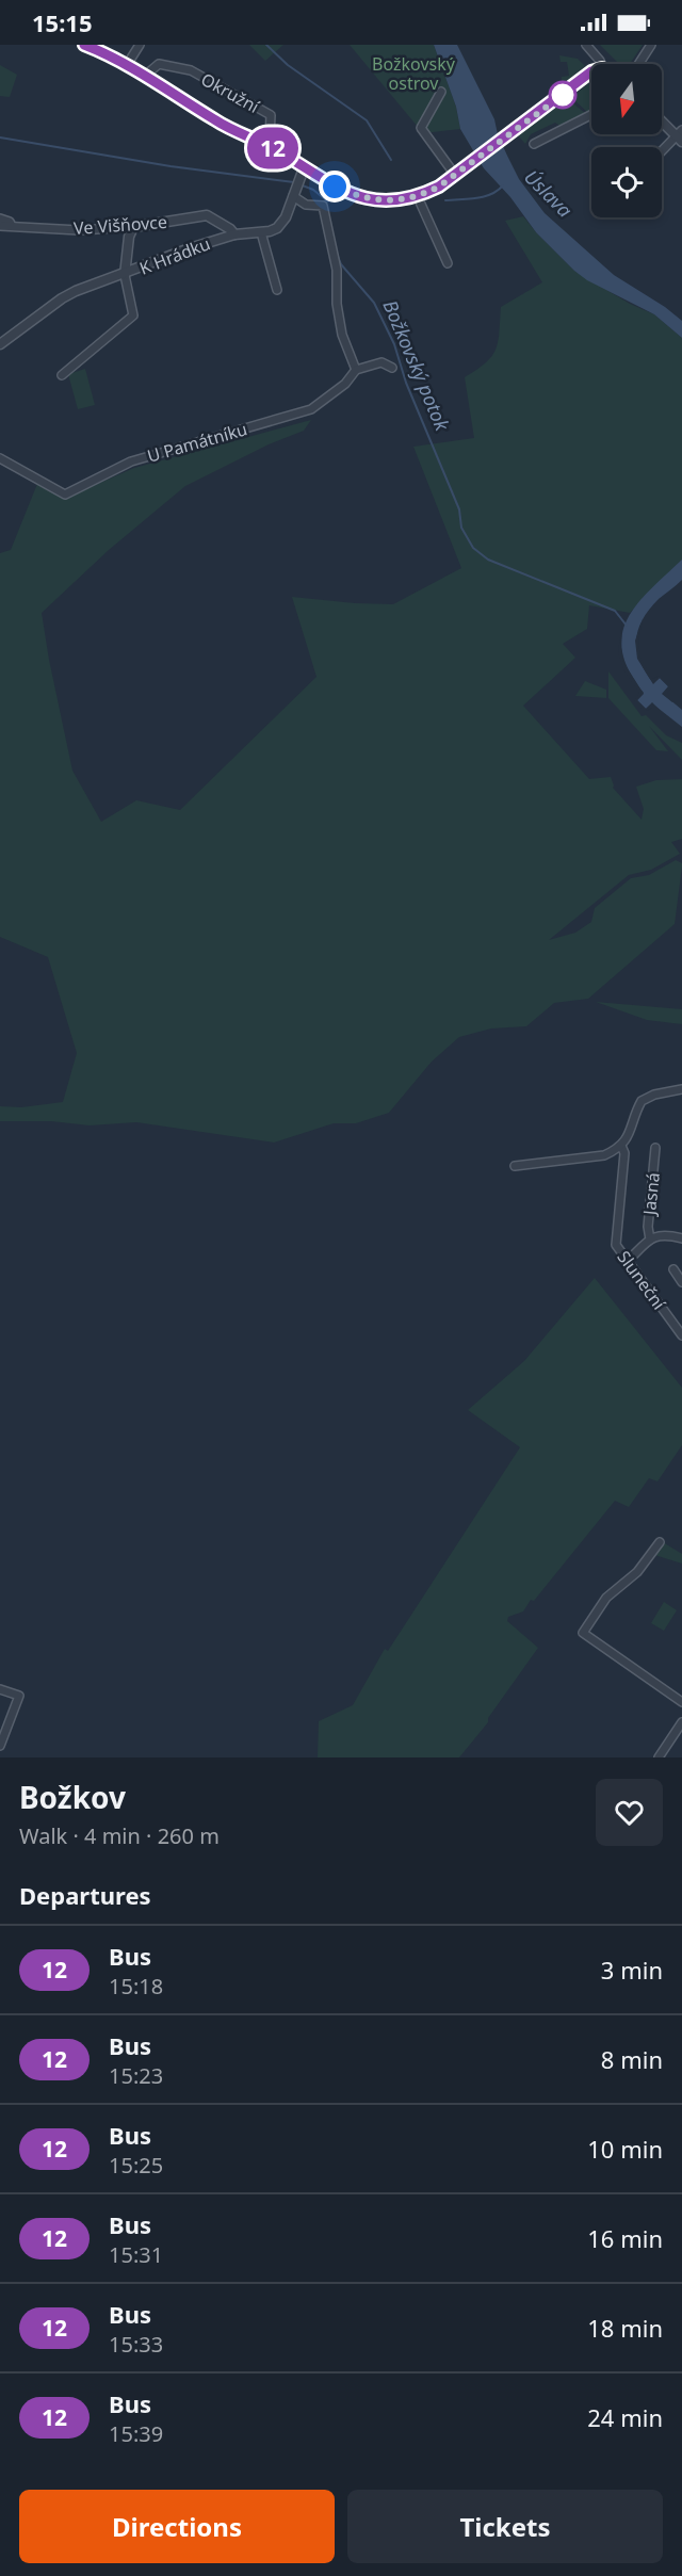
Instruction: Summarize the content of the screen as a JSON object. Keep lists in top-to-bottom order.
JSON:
{
  "streets": {
    "street": [
      "Okružní",
      "Ve Višňovce",
      "K Hrádku",
      "U Památníku",
      "Jasná",
      "Sluneční"
    ]
  },
  "crossings": [
    ["Ve Višňovce", "K Hrádku"]
  ],
  "water": ["Úslava", "Božkovský potok"],
  "parks": ["Božkovský ostrov"],
  "lines": ["bus line 12"],
  "north": "bottom",
  "page": {
    "status": "15:15",
    "on_map": "12",
    "heading": [
      ["Božkov", "Walk · 4 min · 260 m"],
      "Departures"
    ],
    "list": [
      {
        "mark": "12",
        "name": "Bus",
        "note": "15:18",
        "value": "3 min"
      },
      {
        "mark": "12",
        "name": "Bus",
        "note": "15:23",
        "value": "8 min"
      },
      {
        "mark": "12",
        "name": "Bus",
        "note": "15:25",
        "value": "10 min"
      },
      {
        "mark": "12",
        "name": "Bus",
        "note": "15:31",
        "value": "16 min"
      },
      {
        "mark": "12",
        "name": "Bus",
        "note": "15:33",
        "value": "18 min"
      },
      {
        "mark": "12",
        "name": "Bus",
        "note": "15:39",
        "value": "24 min"
      }
    ],
    "buttons": ["Directions", "Tickets"]
  }
}
